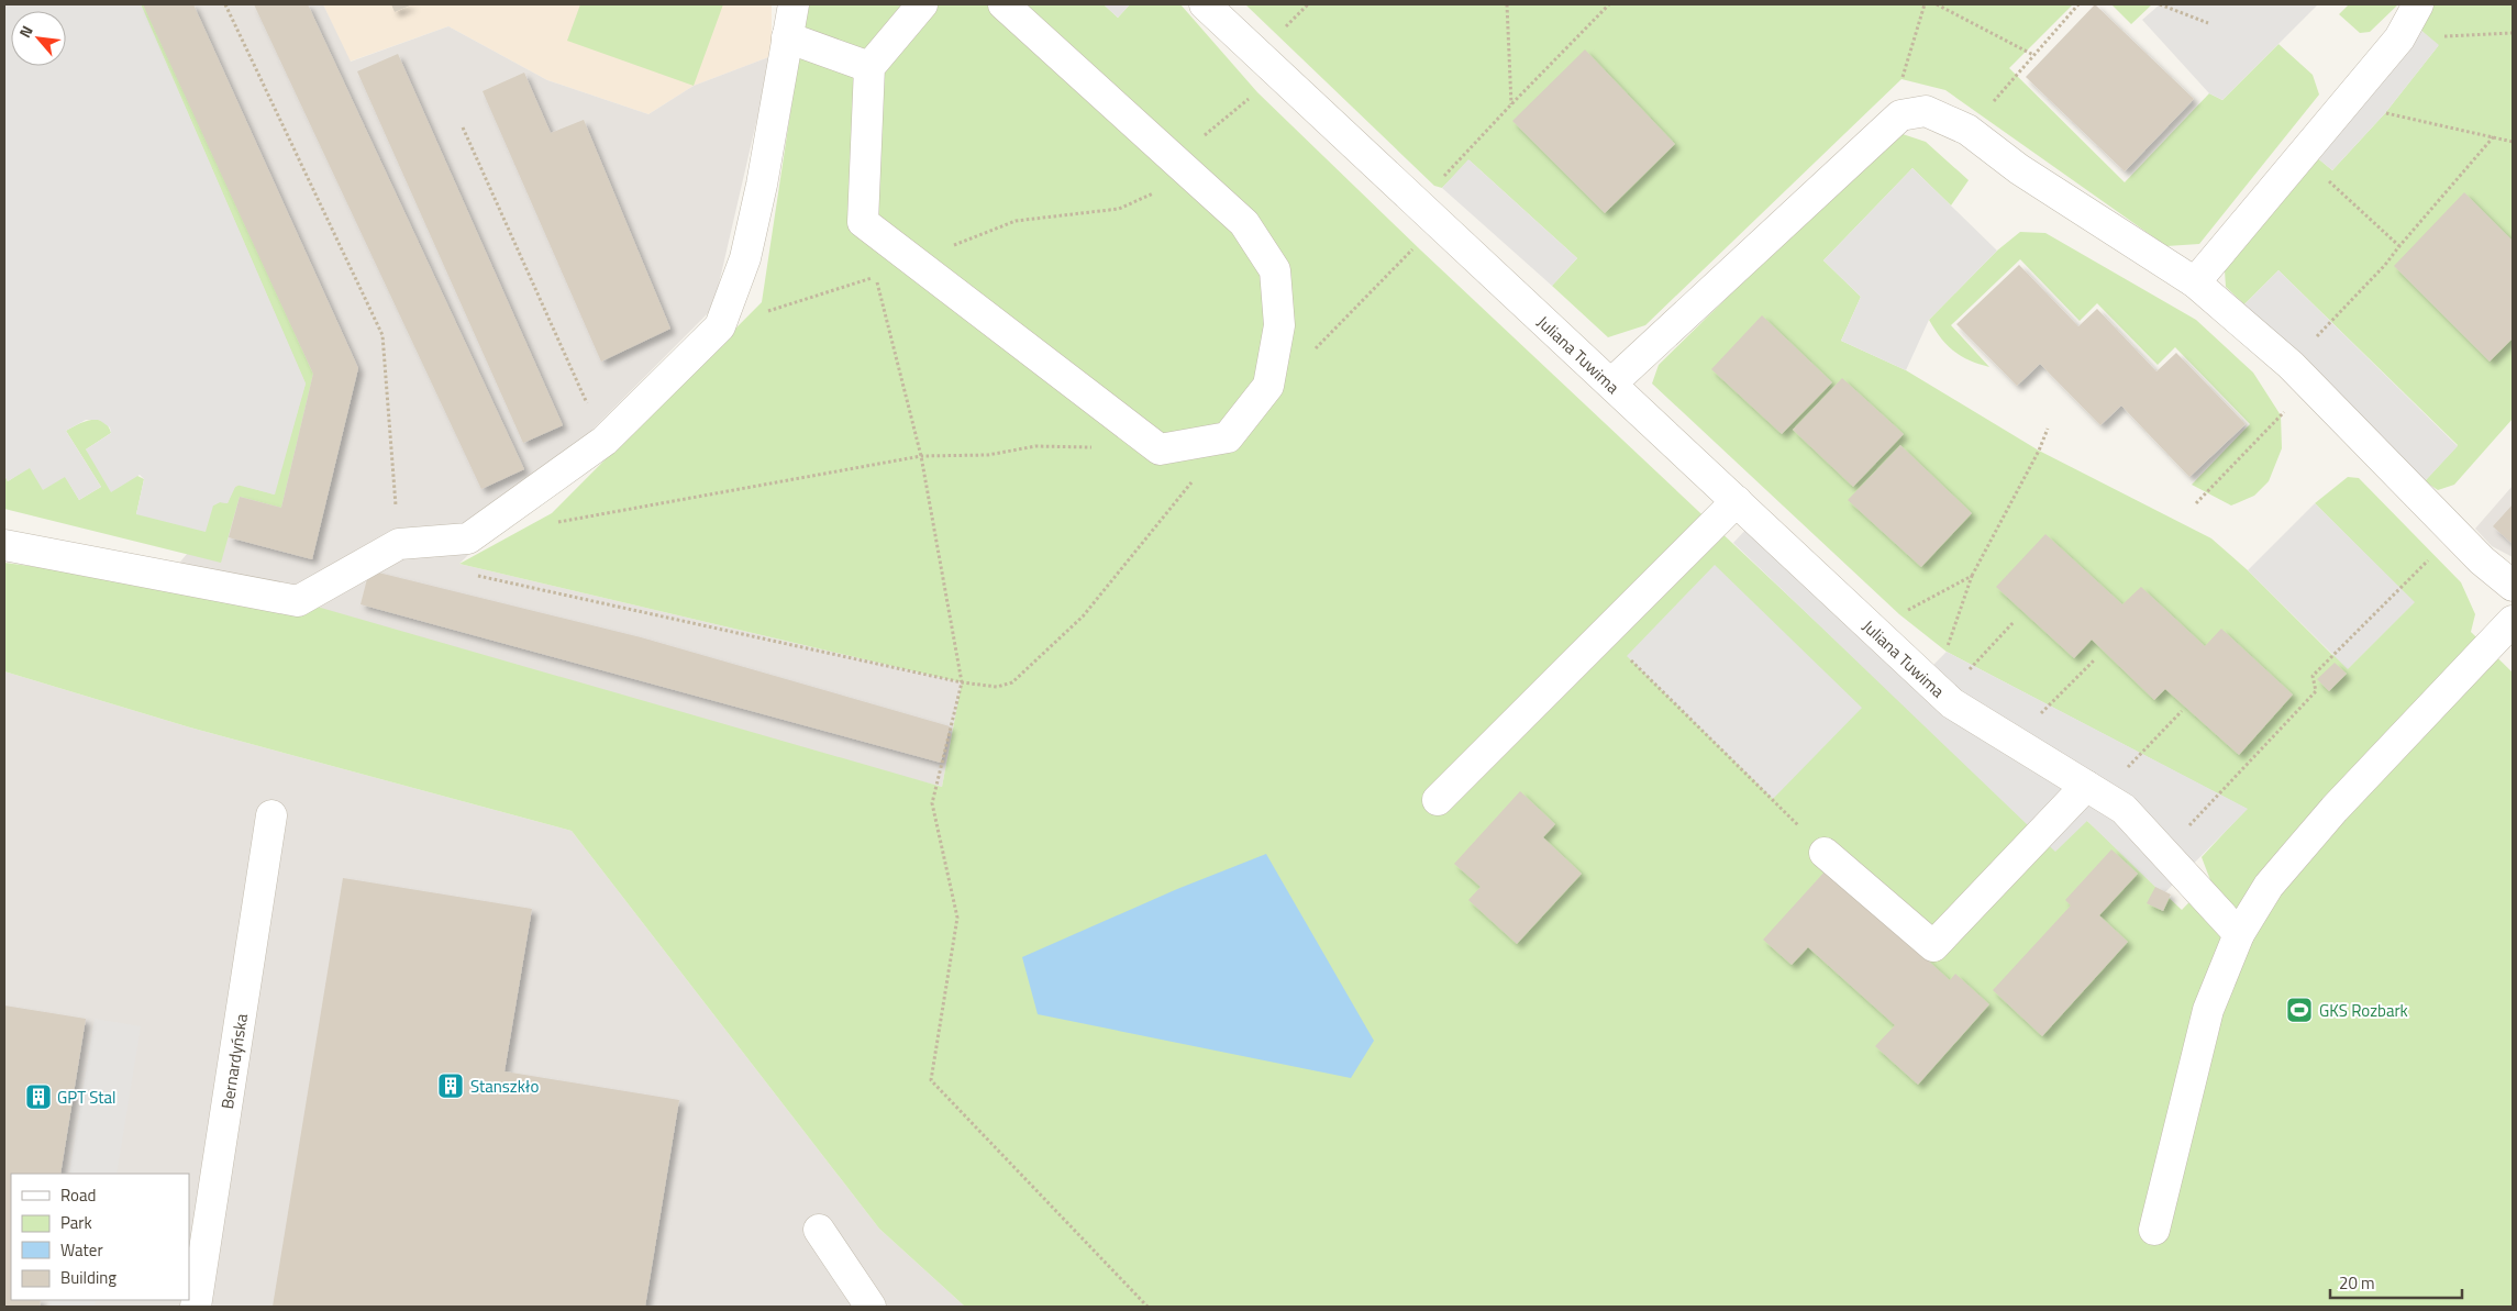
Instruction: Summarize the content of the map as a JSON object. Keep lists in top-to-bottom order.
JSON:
{
  "streets": {
    "street": ["Juliana Tuwima", "Bernardyńska"]
  },
  "places": {
    "sports": ["GKS Rozbark"],
    "building": ["Stanszkło", "GPT Stal"]
  },
  "legend": [
    "Road",
    "Park",
    "Water",
    "Building"
  ],
  "scale_bar": "20 m",
  "north": "top left"
}
